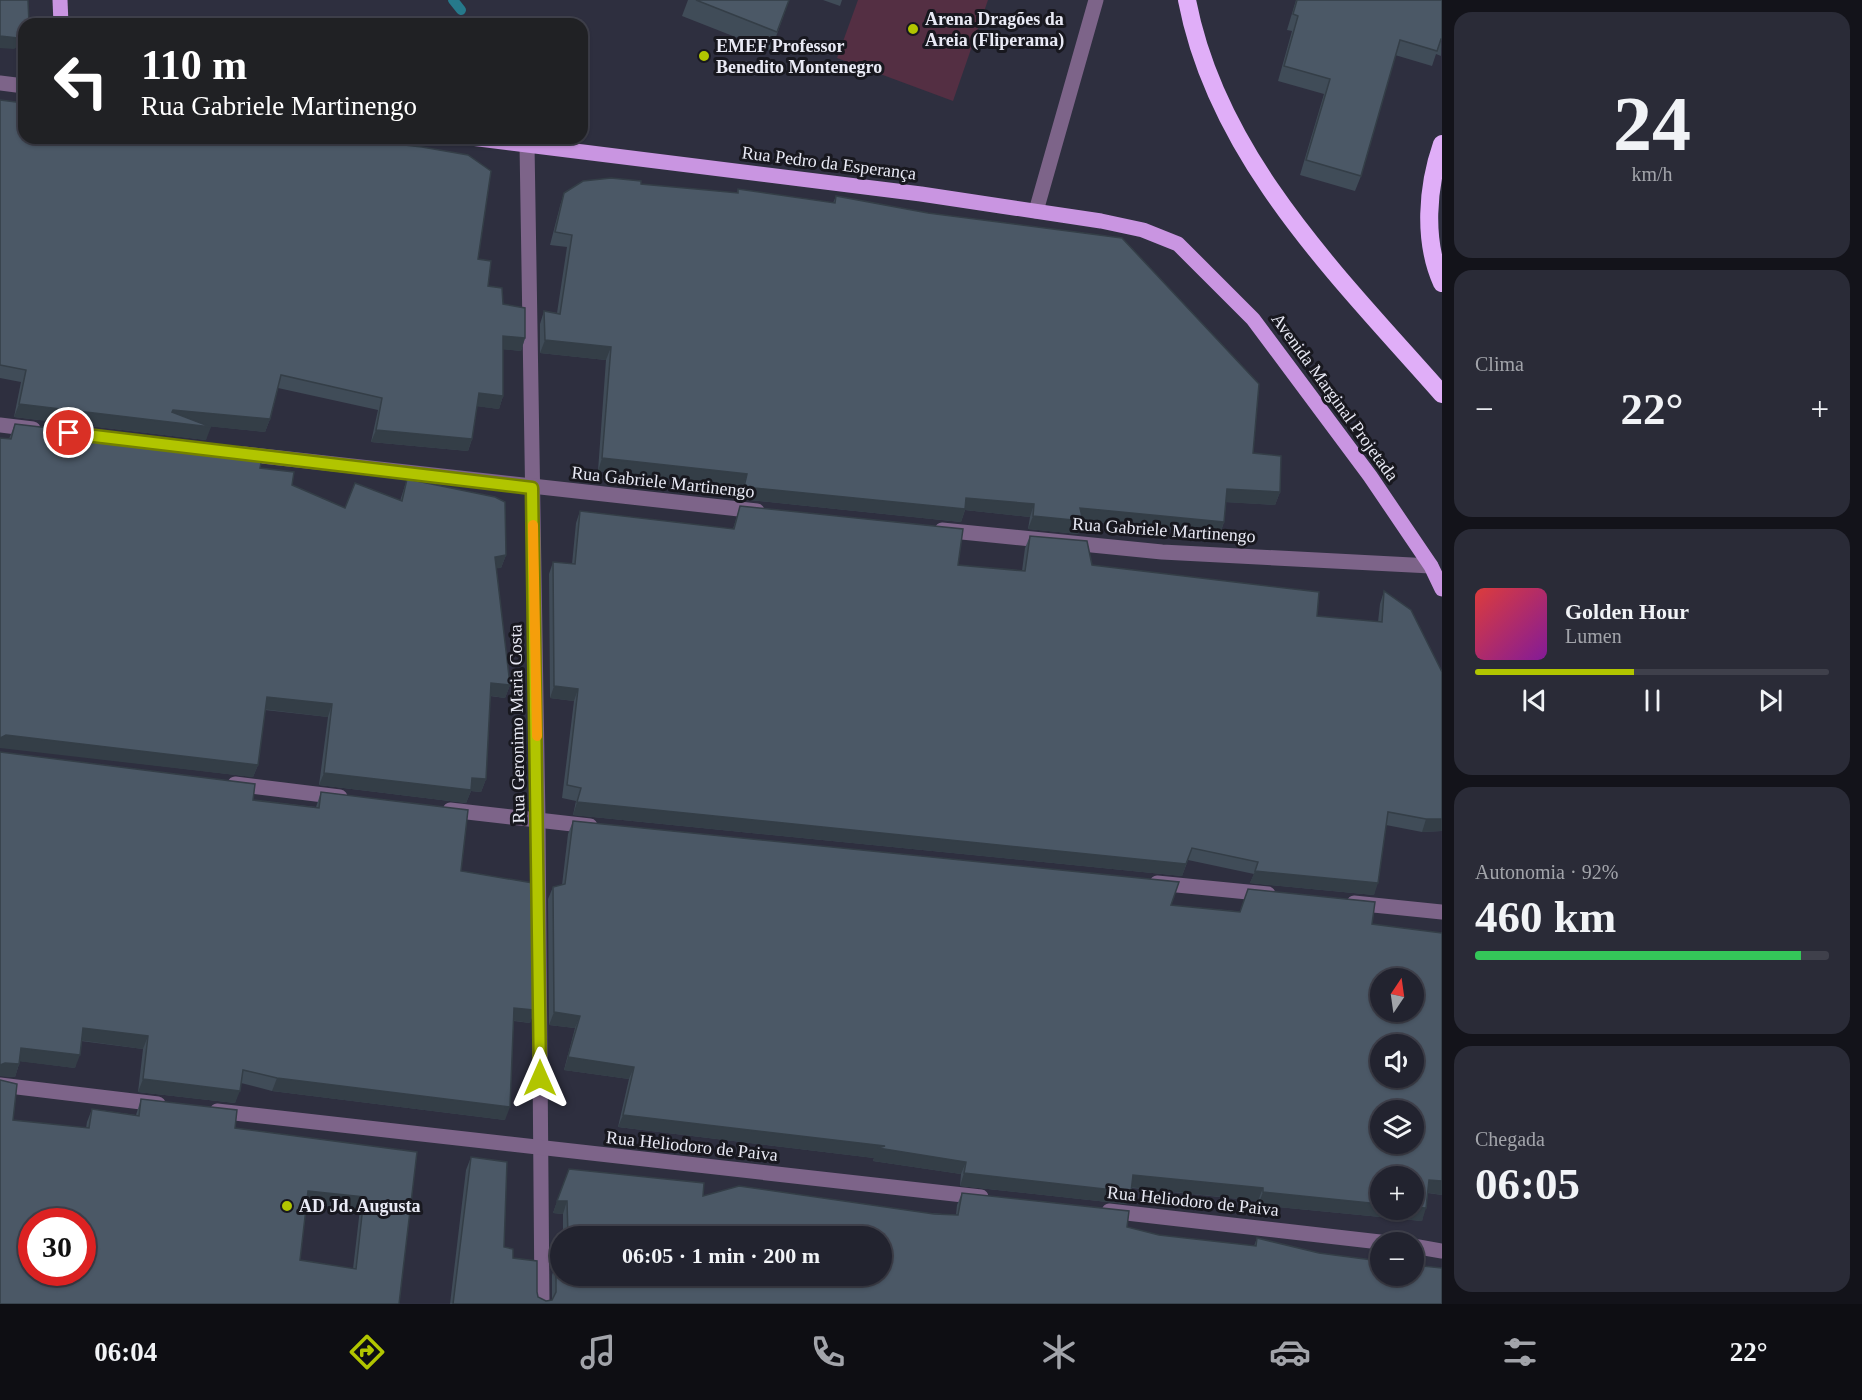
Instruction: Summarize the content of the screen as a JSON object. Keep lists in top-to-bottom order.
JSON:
{
  "streets": {
    "main road": ["Rua Pedro da Esperança", "Avenida Marginal Projetada"],
    "street": ["Rua Gabriele Martinengo", "Rua Geronimo Maria Costa", "Rua Heliodoro de Paiva"]
  },
  "crossings": [
    ["Rua Pedro da Esperança", "Avenida Marginal Projetada"],
    ["Rua Pedro da Esperança", "Rua Geronimo Maria Costa"],
    ["Avenida Marginal Projetada", "Rua Gabriele Martinengo"],
    ["Rua Gabriele Martinengo", "Rua Geronimo Maria Costa"],
    ["Rua Geronimo Maria Costa", "Rua Heliodoro de Paiva"]
  ],
  "places": ["Arena Dragões da Areia (Fliperama)", "EMEF Professor Benedito Montenegro", "AD Jd. Augusta"],
  "north": "top",
  "page": {
    "tile": [
      ["24", "km/h"],
      "Clima",
      ["Autonomia · 92%", "460 km"],
      ["Chegada", "06:05"]
    ],
    "turn": ["110 m", "Rua Gabriele Martinengo"],
    "heat": ["−", "22°", "+"],
    "song": ["Golden Hour", "Lumen"],
    "map_buttons": ["+", "−"],
    "limit": "30",
    "trip": "06:05 · 1 min · 200 m",
    "tabs": ["06:04", "22°"]
  }
}
